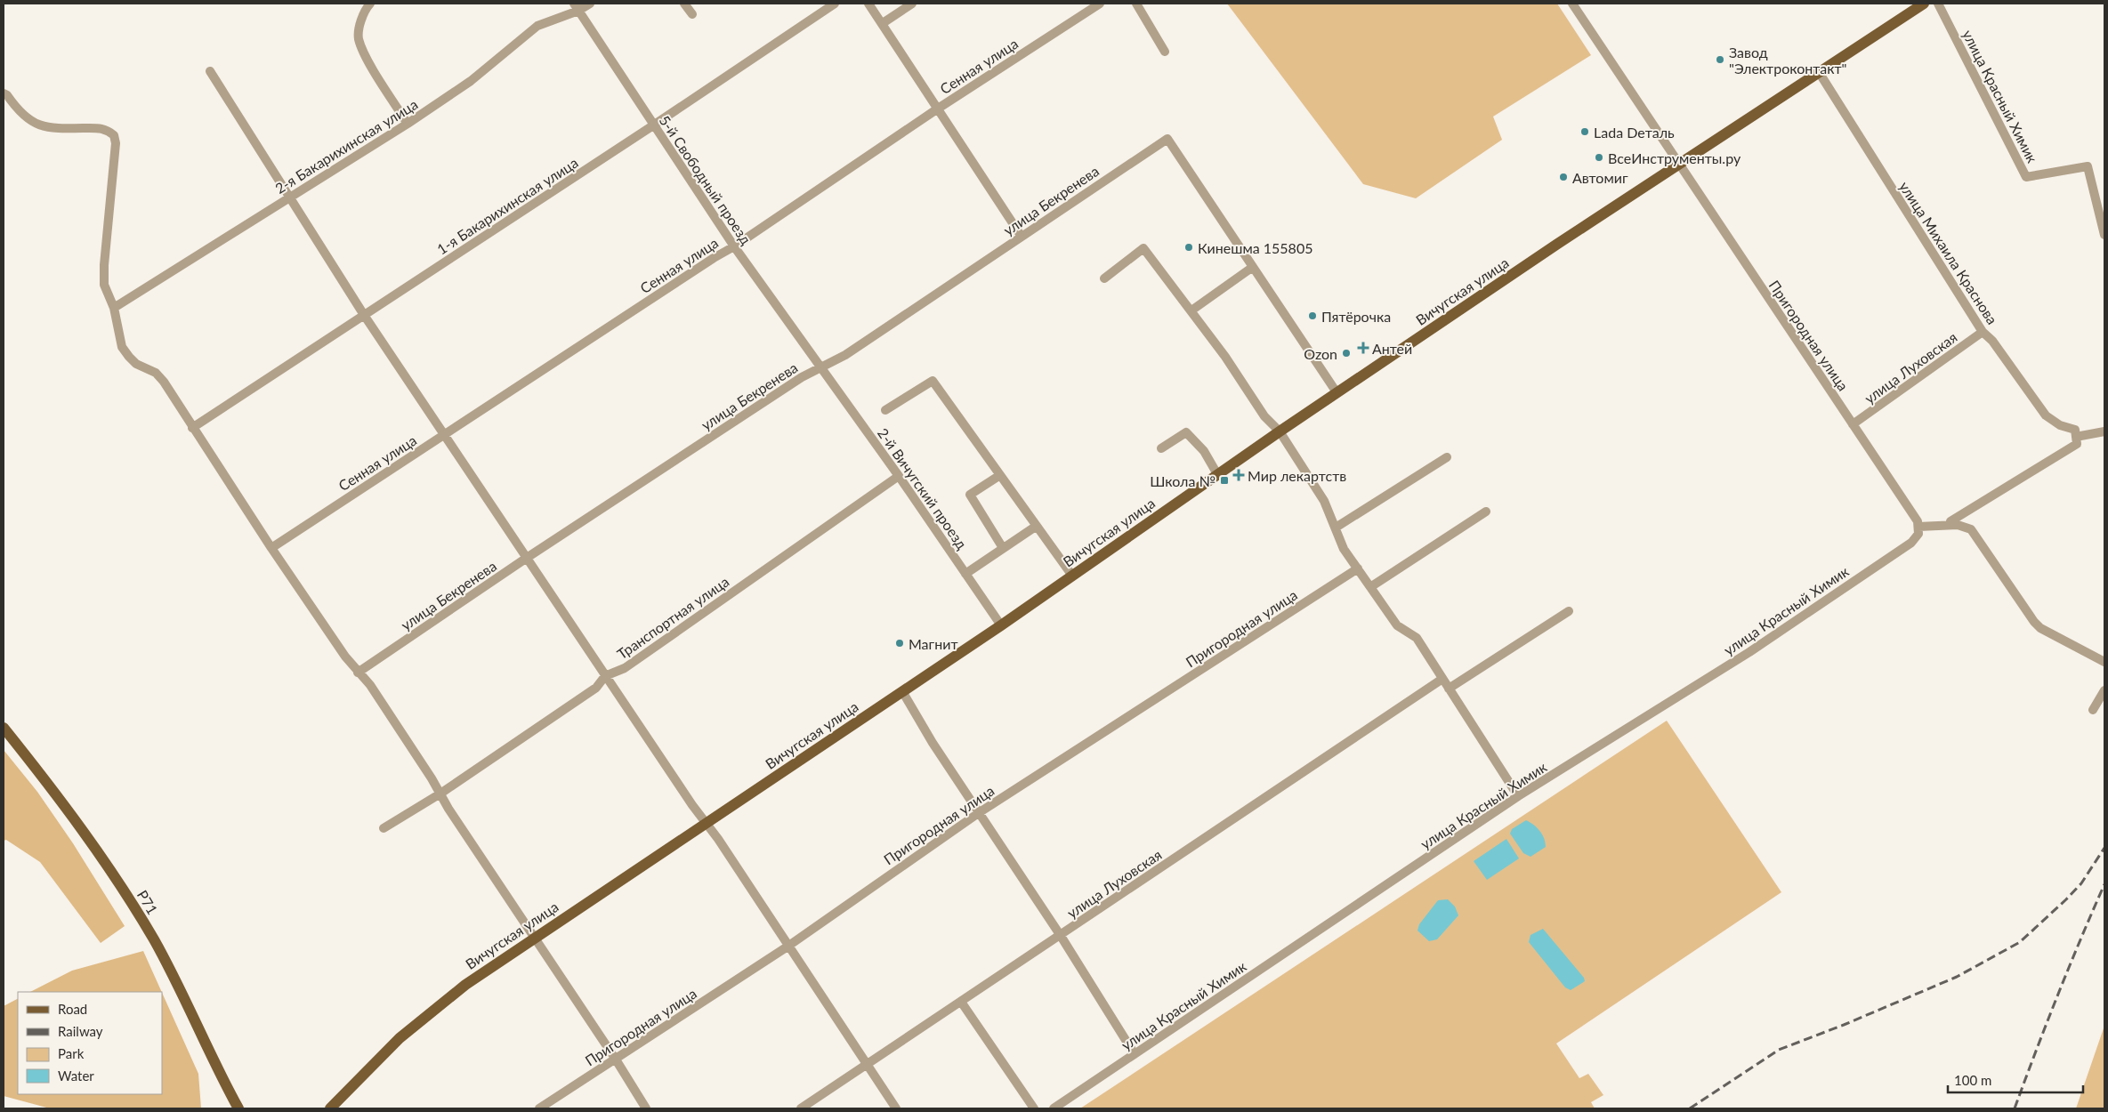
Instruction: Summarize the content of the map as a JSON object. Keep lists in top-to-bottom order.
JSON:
{
  "streets": {
    "main road": ["Вичугская улица", "Р71"],
    "street": [
      "Сенная улица",
      "улица Красный Химик",
      "2-я Бакарихинская улица",
      "5-й Свободный проезд",
      "улица Бекренева",
      "1-я Бакарихинская улица",
      "улица Михаила Краснова",
      "Пригородная улица",
      "улица Луховская",
      "2-й Вичугский проезд",
      "Транспортная улица"
    ]
  },
  "crossings": [
    ["Сенная улица", "5-й Свободный проезд"],
    ["улица Красный Химик", "Пригородная улица"],
    ["2-я Бакарихинская улица", "5-й Свободный проезд"],
    ["5-й Свободный проезд", "улица Бекренева"],
    ["5-й Свободный проезд", "1-я Бакарихинская улица"],
    ["5-й Свободный проезд", "2-й Вичугский проезд"],
    ["улица Бекренева", "2-й Вичугский проезд"],
    ["улица Михаила Краснова", "Вичугская улица"],
    ["улица Михаила Краснова", "улица Луховская"],
    ["Вичугская улица", "Пригородная улица"],
    ["Вичугская улица", "2-й Вичугский проезд"],
    ["Пригородная улица", "улица Луховская"],
    ["2-й Вичугский проезд", "Транспортная улица"]
  ],
  "places": {
    "other": [
      "Завод \"Электроконтакт\"",
      "Lada Dеталь",
      "ВсеИнструменты.ру",
      "Автомиг",
      "Кинешма 155805",
      "Пятёрочка",
      "Ozon",
      "Магнит"
    ],
    "health": ["Антей", "Мир лекартств"],
    "transit": ["Школа №"]
  },
  "legend": [
    "Road",
    "Railway",
    "Park",
    "Water"
  ],
  "scale_bar": "100 m"
}
